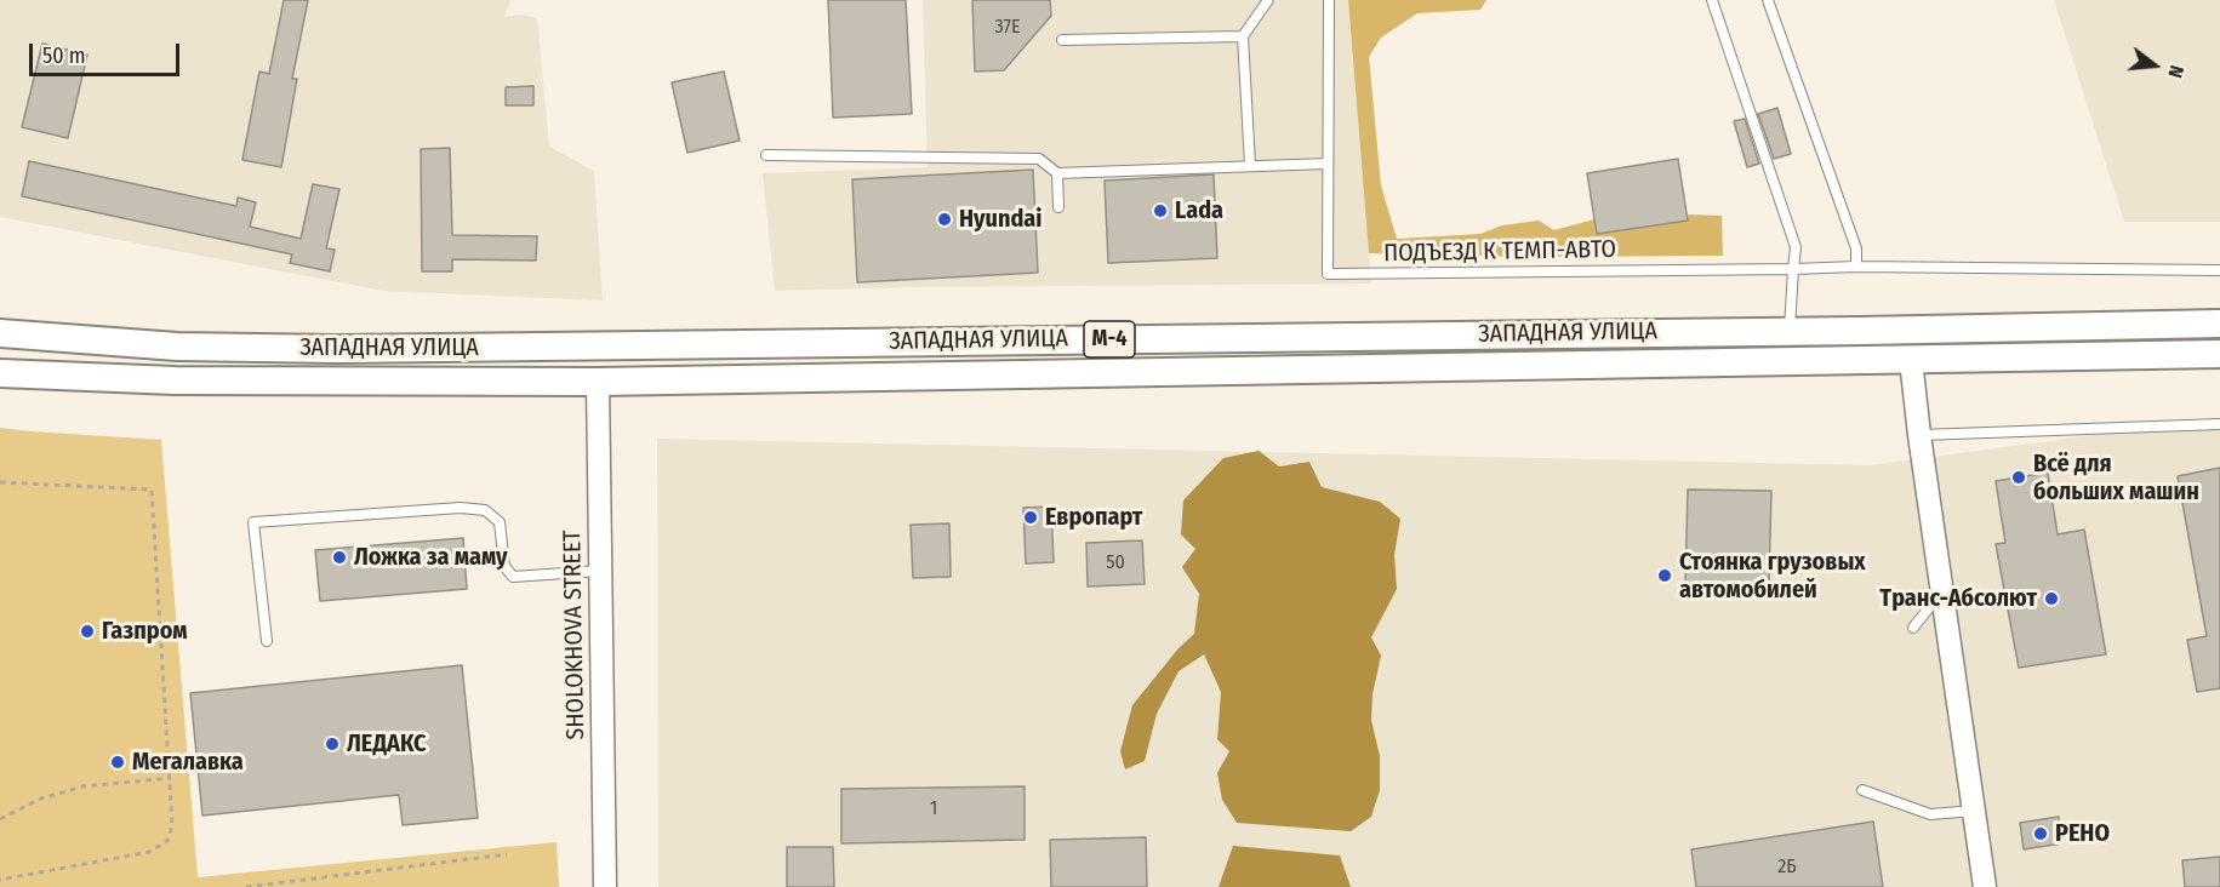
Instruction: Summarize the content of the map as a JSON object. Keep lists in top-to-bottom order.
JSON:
{
  "streets": {
    "main road": ["ЗАПАДНАЯ УЛИЦА", "М-4"],
    "street": ["SHOLOKHOVA STREET"],
    "lane": ["ПОДЪЕЗД К ТЕМП-АВТО"]
  },
  "crossings": [
    ["ЗАПАДНАЯ УЛИЦА", "SHOLOKHOVA STREET"]
  ],
  "places": [
    "Lada",
    "Hyundai",
    "Всё для больших машин",
    "Европарт",
    "Ложка за маму",
    "Стоянка грузовых автомобилей",
    "Транс-Абсолют",
    "Газпром",
    "ЛЕДАКС",
    "Мегалавка",
    "РЕНО"
  ],
  "house_numbers": [
    "37Е",
    "50",
    "1",
    "2Б"
  ],
  "scale_bar": "50 m",
  "north": "right"
}
